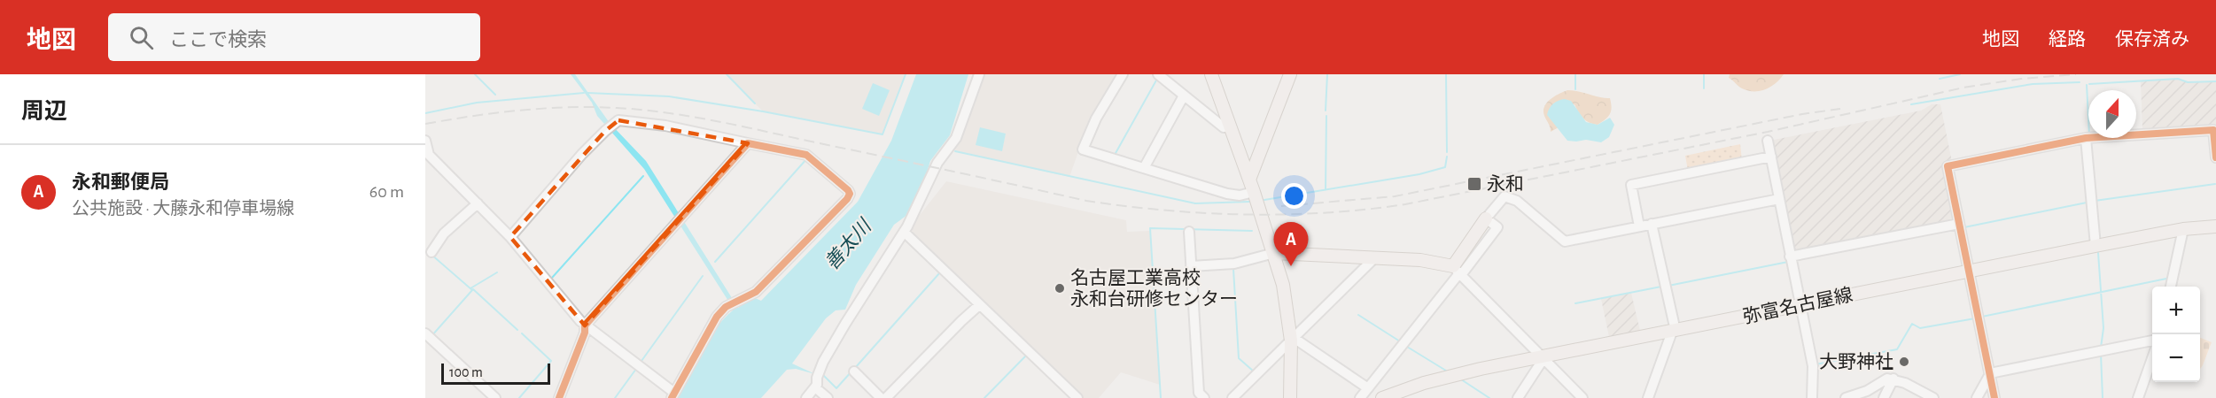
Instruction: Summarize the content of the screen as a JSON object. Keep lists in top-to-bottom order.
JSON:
{
  "streets": {
    "main road": ["弥富名古屋線"]
  },
  "water": ["善太川"],
  "places": {
    "transit": ["永和"],
    "other": ["名古屋工業高校 永和台研修センター", "大野神社"]
  },
  "scale_bar": "100 m",
  "north": "top",
  "page": {
    "header": "地図",
    "search": "ここで検索",
    "nav": ["地図", "経路", "保存済み"],
    "heading": "周辺",
    "list": [
      {
        "mark": "A",
        "name": "永和郵便局",
        "note": "公共施設 · 大藤永和停車場線",
        "value": "60 m"
      }
    ],
    "pins": "A",
    "map_buttons": ["+", "−"],
    "scale": "100 m"
  }
}
